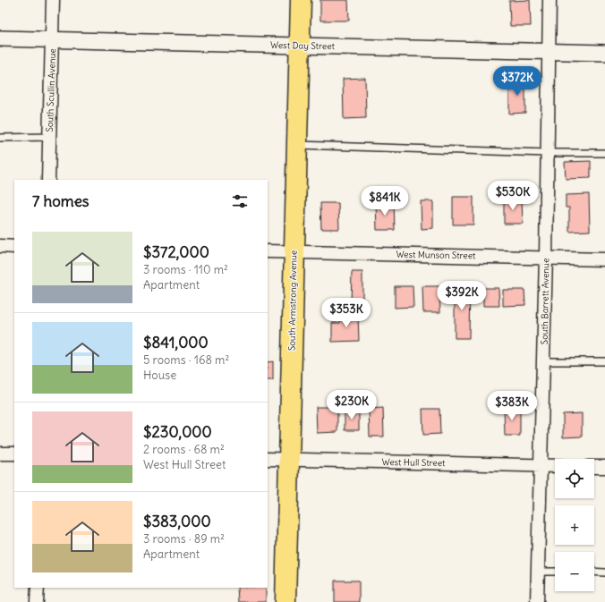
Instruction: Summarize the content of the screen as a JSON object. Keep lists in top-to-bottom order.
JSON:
{
  "streets": {
    "main road": ["South Armstrong Avenue"],
    "street": [
      "West Day Street",
      "South Scullin Avenue",
      "West Munson Street",
      "South Barrett Avenue",
      "West Hull Street"
    ]
  },
  "crossings": [
    ["West Day Street", "South Scullin Avenue"],
    ["West Day Street", "South Armstrong Avenue"],
    ["West Day Street", "South Barrett Avenue"],
    ["West Munson Street", "South Armstrong Avenue"],
    ["West Munson Street", "South Barrett Avenue"],
    ["South Armstrong Avenue", "West Hull Street"],
    ["South Barrett Avenue", "West Hull Street"]
  ],
  "page": {
    "price": [
      "$372K",
      "$530K",
      "$841K",
      "$392K",
      "$353K",
      "$230K",
      "$383K"
    ],
    "heading": "7 homes",
    "list": [
      {
        "name": "$372,000",
        "note": "3 rooms · 110 m² · Apartment"
      },
      {
        "name": "$841,000",
        "note": "5 rooms · 168 m² · House"
      },
      {
        "name": "$230,000",
        "note": "2 rooms · 68 m² · West Hull Street"
      },
      {
        "name": "$383,000",
        "note": "3 rooms · 89 m² · Apartment"
      }
    ],
    "map_buttons": ["+", "−"]
  }
}
